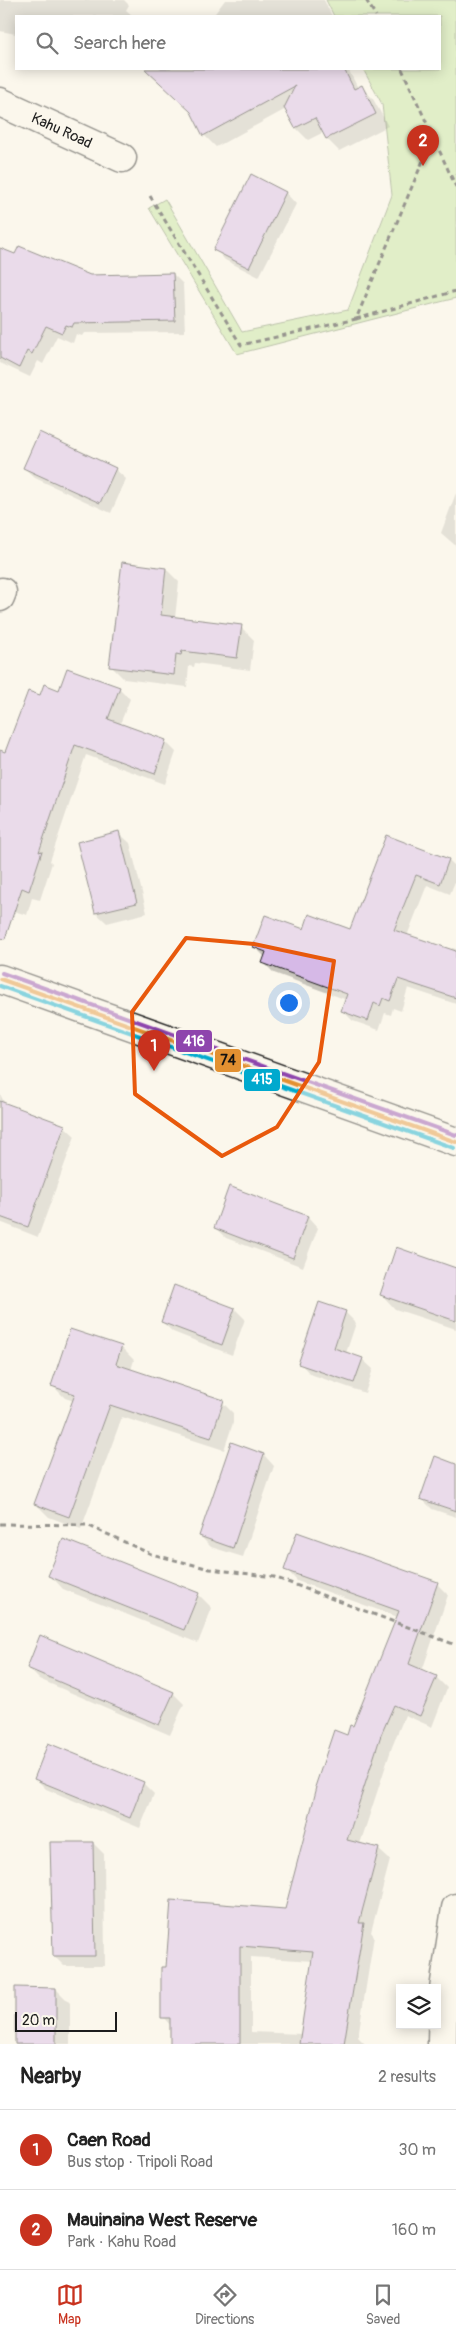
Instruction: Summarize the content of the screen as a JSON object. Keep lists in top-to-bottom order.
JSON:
{
  "streets": {
    "street": ["Kahu Road"]
  },
  "lines": ["transit line 416", "transit line 74", "transit line 415"],
  "scale_bar": "20 m",
  "page": {
    "search": "Search here",
    "pins": ["2", "1"],
    "scale": "20 m",
    "heading": ["Nearby", "2 results"],
    "list": [
      {
        "mark": "1",
        "name": "Caen Road",
        "note": "Bus stop · Tripoli Road",
        "value": "30 m"
      },
      {
        "mark": "2",
        "name": "Mauinaina West Reserve",
        "note": "Park · Kahu Road",
        "value": "160 m"
      }
    ],
    "nav": ["Map", "Directions", "Saved"]
  }
}
